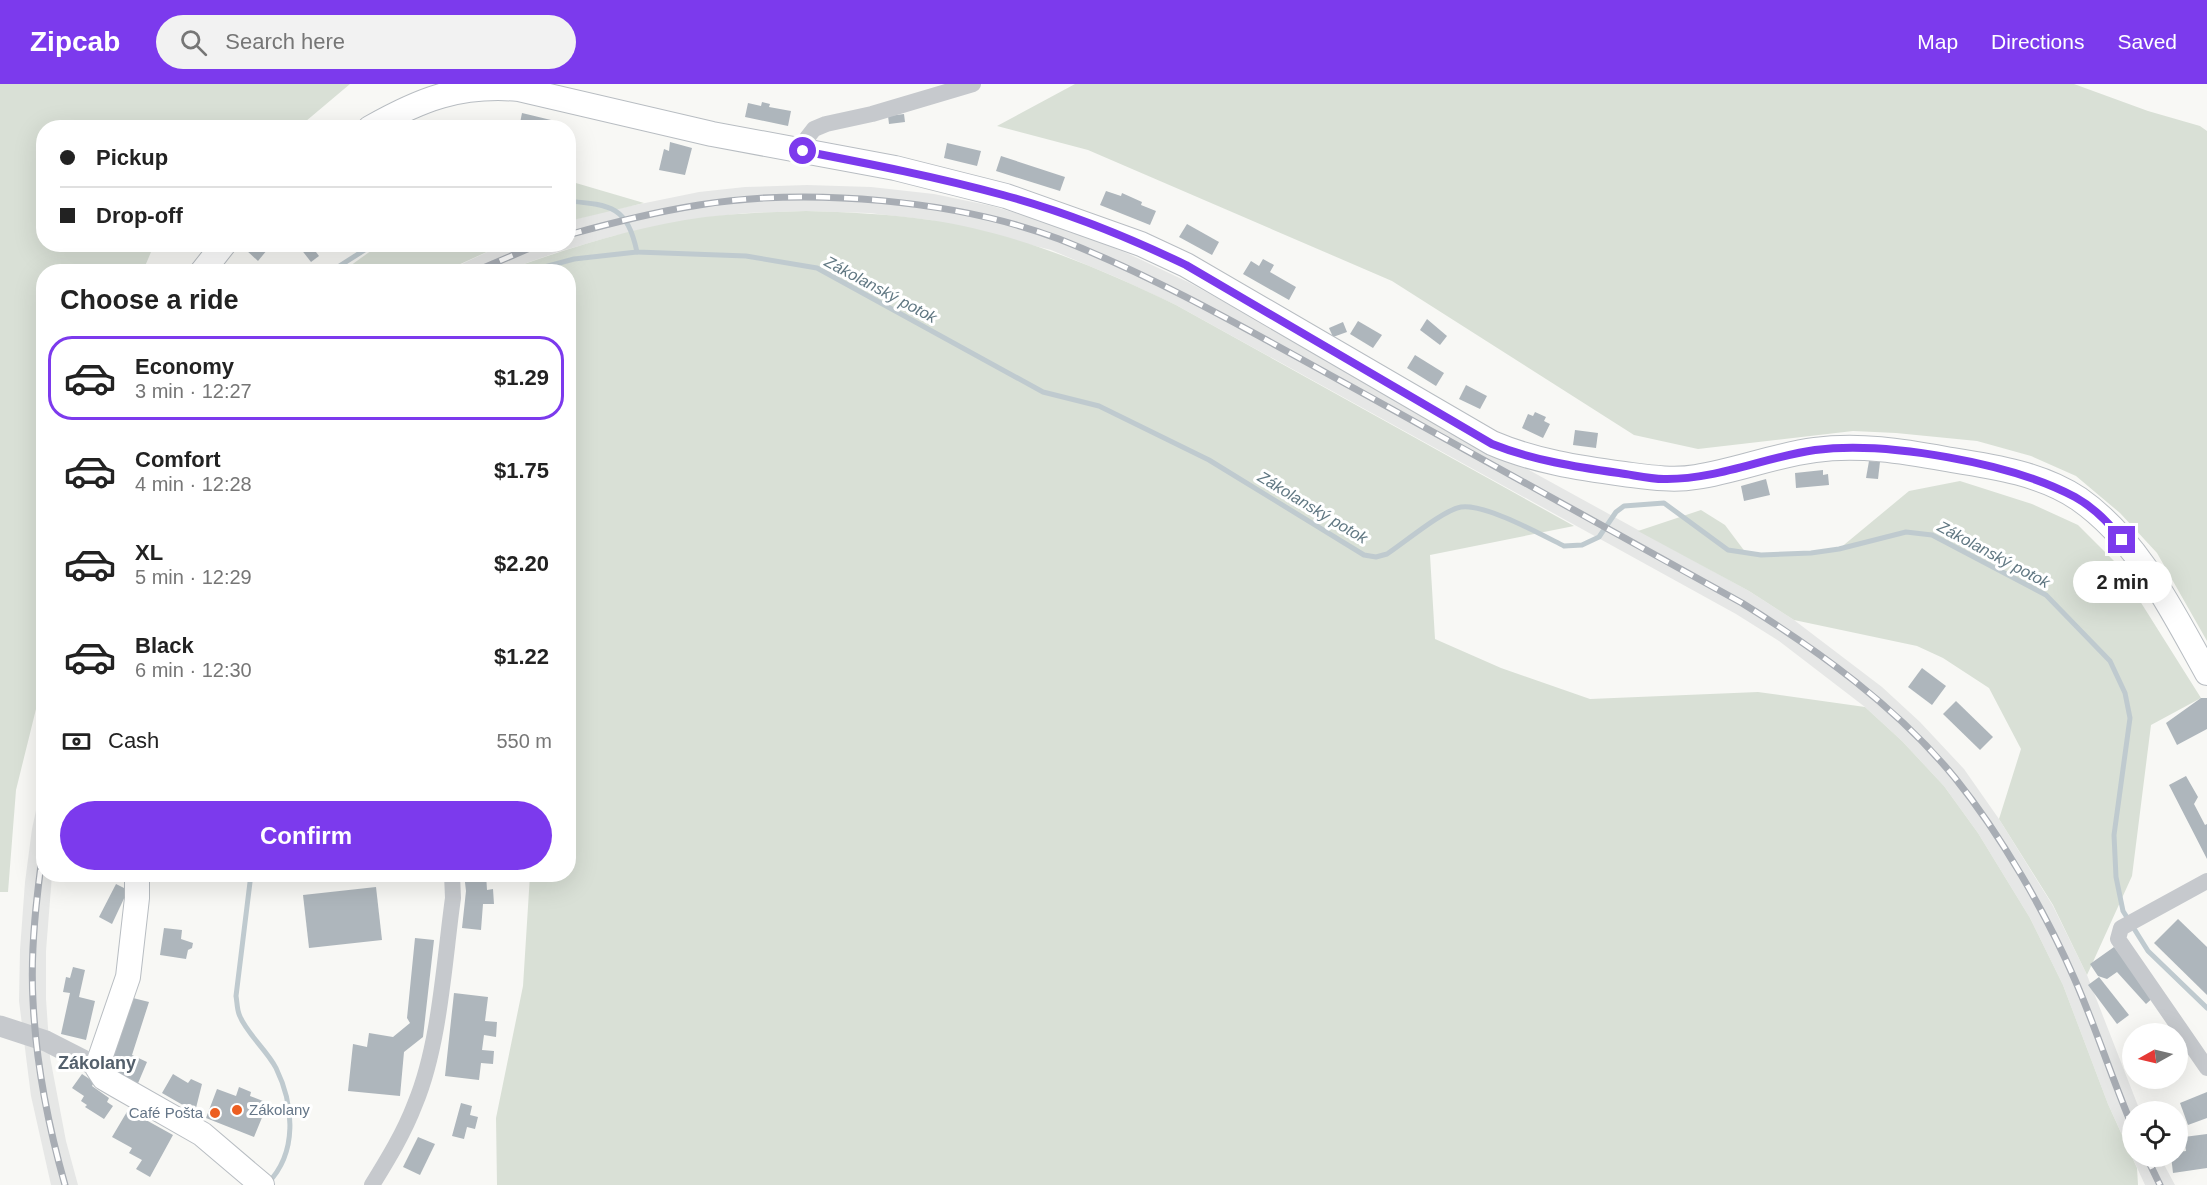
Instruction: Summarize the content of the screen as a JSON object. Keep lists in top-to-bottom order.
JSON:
{
  "districts": ["Zákolany"],
  "water": ["Zákolanský potok"],
  "places": ["Zákolany", "Café Pošta"],
  "north": "left",
  "page": {
    "header": "Zipcab",
    "search": "Search here",
    "nav": ["Map", "Directions", "Saved"],
    "banner": ["Pickup", "Drop-off"],
    "heading": "Choose a ride",
    "list": [
      {
        "name": "Economy",
        "note": "3 min · 12:27",
        "value": "$1.29"
      },
      {
        "name": "Comfort",
        "note": "4 min · 12:28",
        "value": "$1.75"
      },
      {
        "name": "XL",
        "note": "5 min · 12:29",
        "value": "$2.20"
      },
      {
        "name": "Black",
        "note": "6 min · 12:30",
        "value": "$1.22"
      }
    ],
    "bubble": "2 min",
    "pay": ["Cash", "550 m"],
    "buttons": "Confirm"
  }
}
